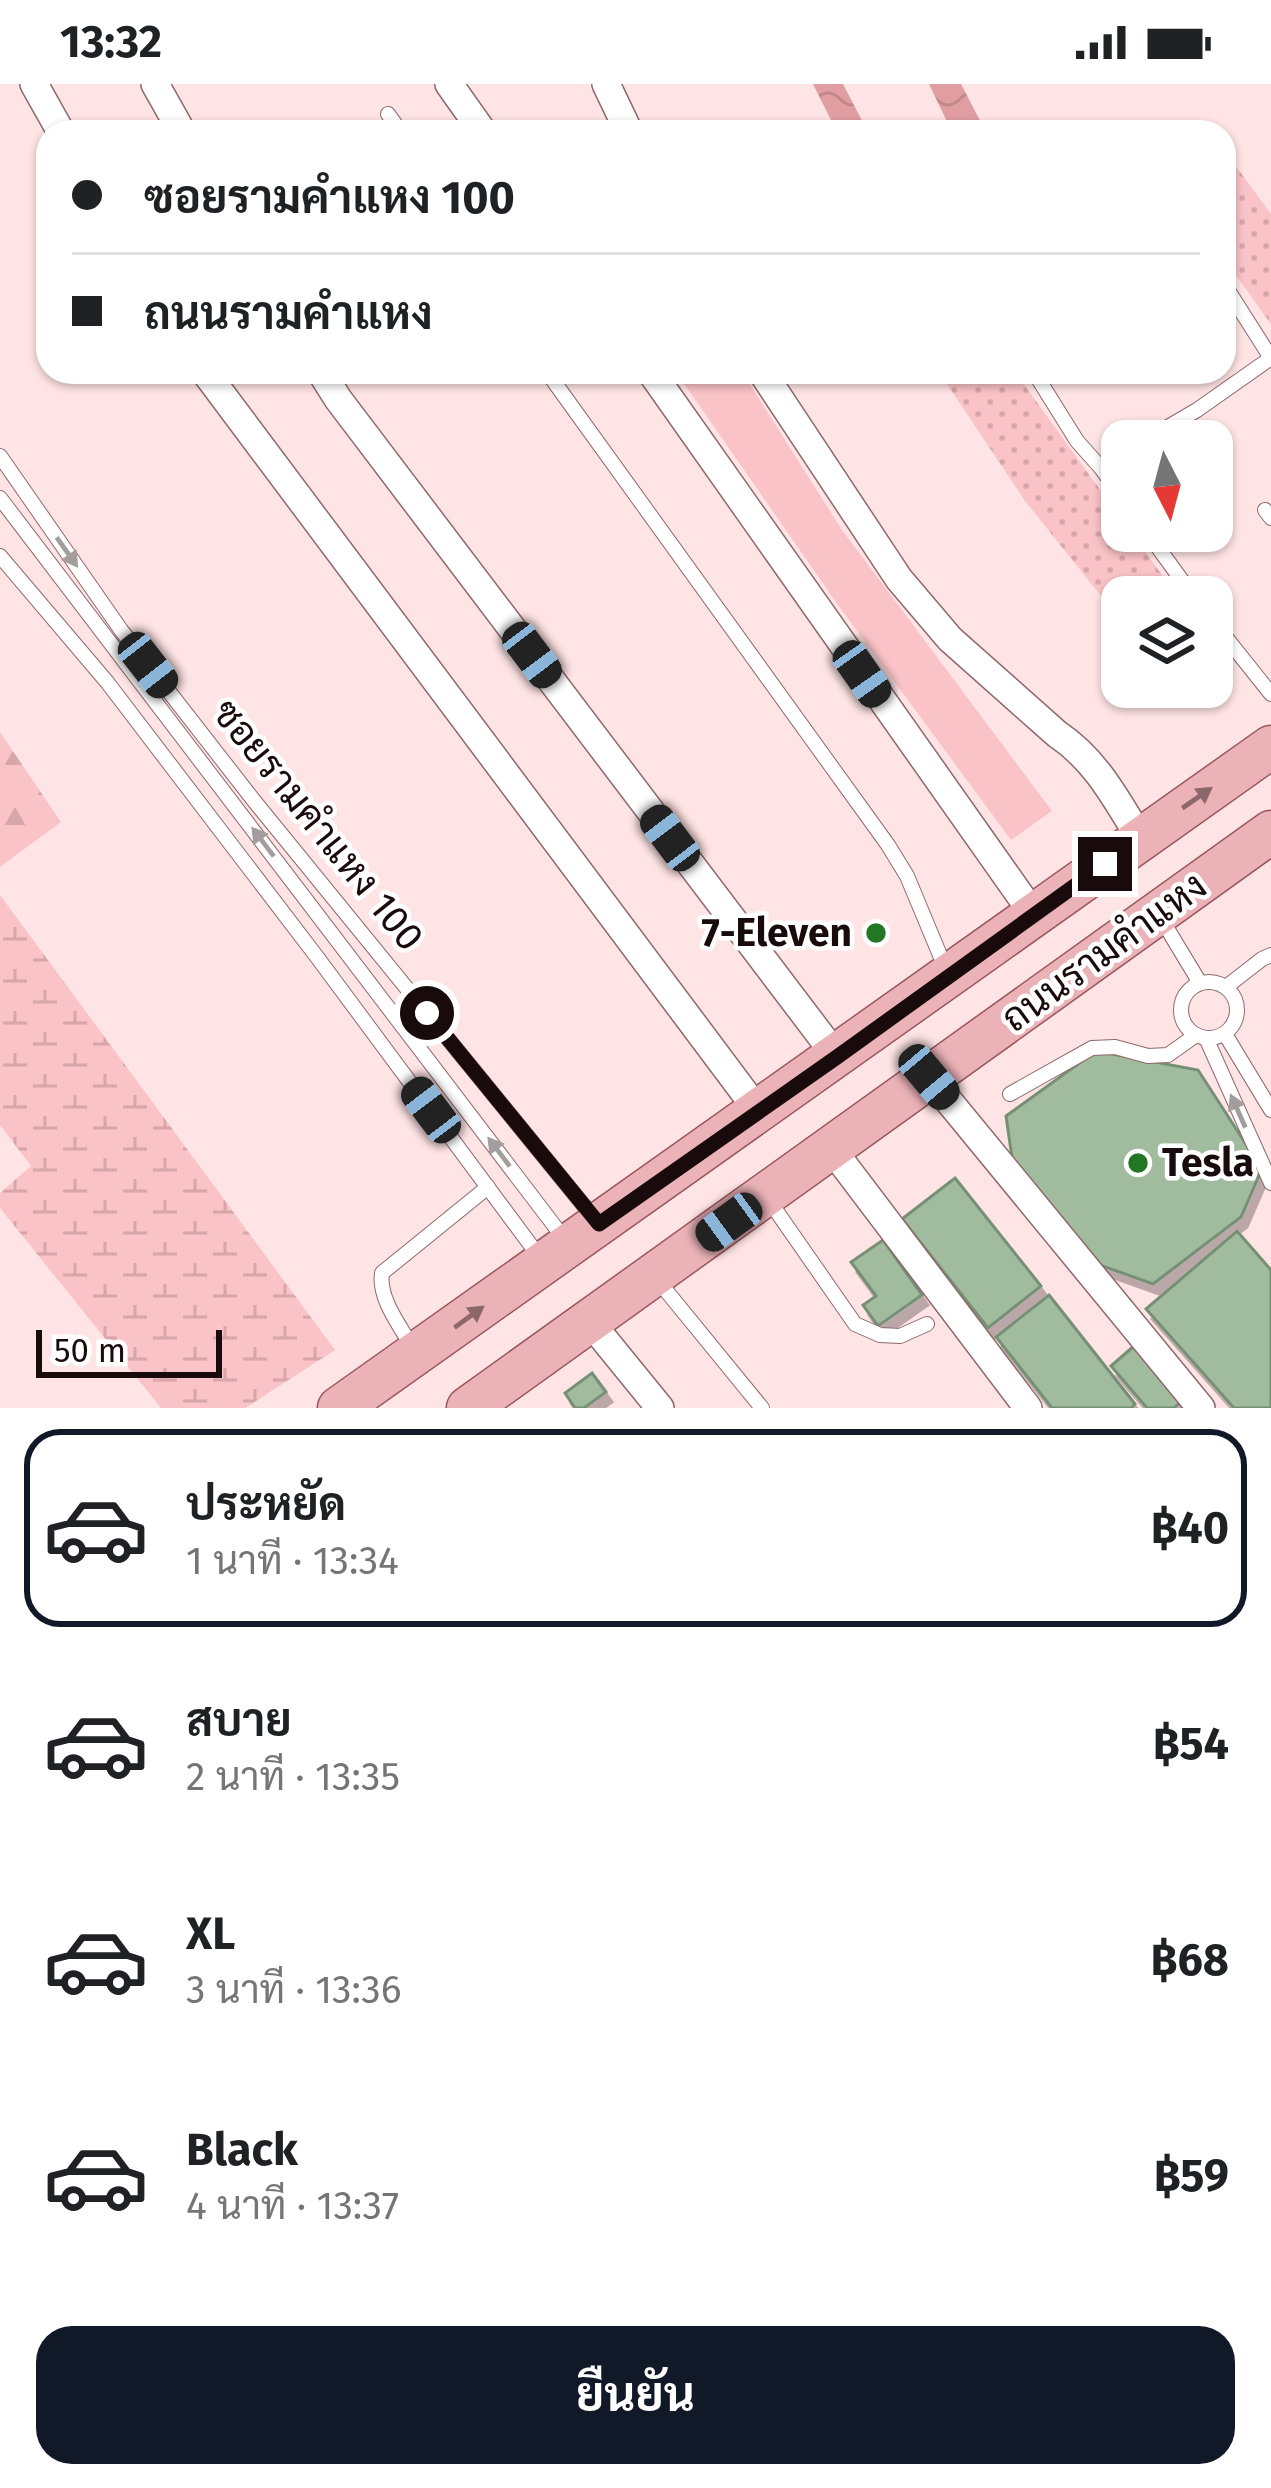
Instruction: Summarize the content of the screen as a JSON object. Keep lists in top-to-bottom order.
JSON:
{
  "streets": {
    "main road": ["ถนนรามคำแหง"],
    "lane": ["ซอยรามคำแหง 100"]
  },
  "crossings": [
    ["ซอยรามคำแหง 100", "ถนนรามคำแหง"]
  ],
  "places": ["7-Eleven", "Tesla"],
  "scale_bar": "50 m",
  "north": "bottom",
  "page": {
    "status": "13:32",
    "banner": ["ซอยรามคำแหง 100", "ถนนรามคำแหง"],
    "scale": "50 m",
    "list": [
      {
        "name": "ประหยัด",
        "note": "1 นาที · 13:34",
        "value": "฿40"
      },
      {
        "name": "สบาย",
        "note": "2 นาที · 13:35",
        "value": "฿54"
      },
      {
        "name": "XL",
        "note": "3 นาที · 13:36",
        "value": "฿68"
      },
      {
        "name": "Black",
        "note": "4 นาที · 13:37",
        "value": "฿59"
      }
    ],
    "buttons": "ยืนยัน"
  }
}
